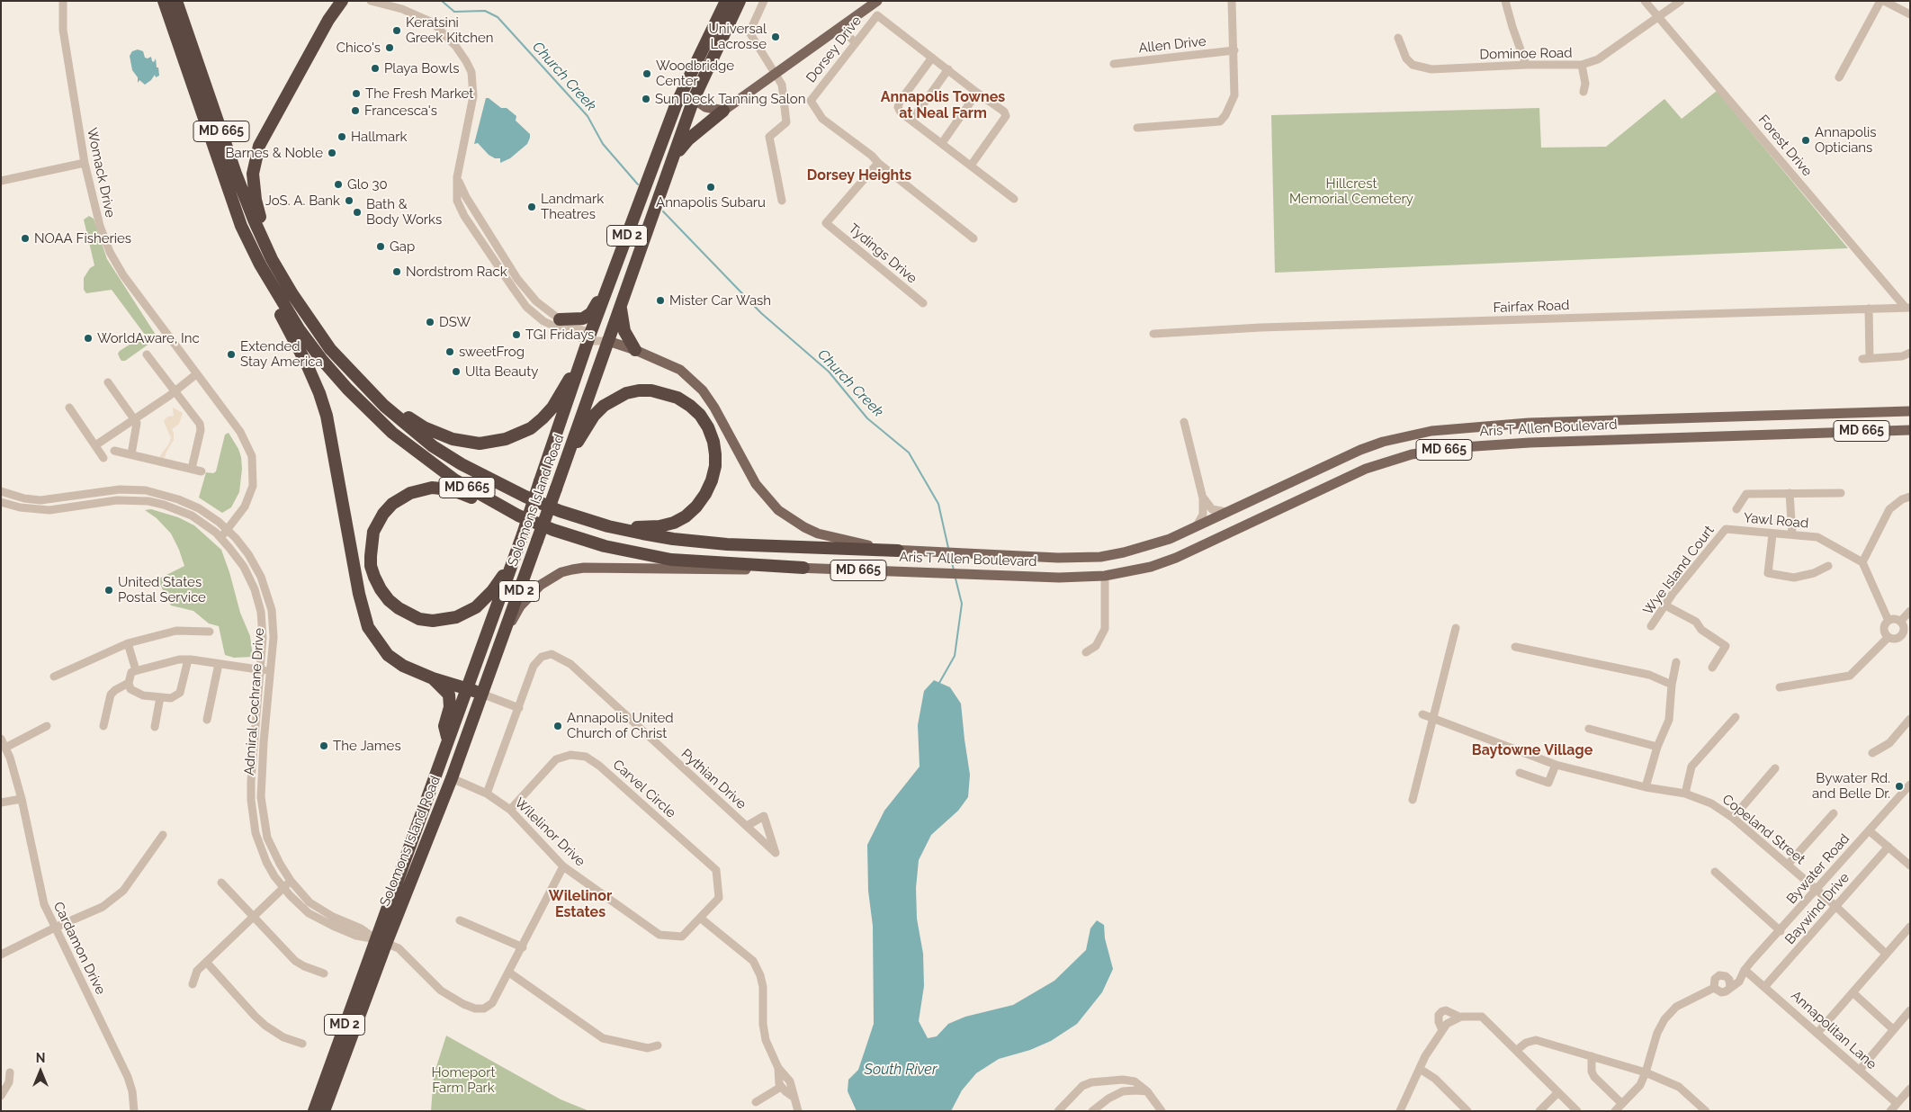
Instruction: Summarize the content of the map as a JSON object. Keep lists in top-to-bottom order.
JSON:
{
  "streets": {
    "highway": [
      "MD 665",
      "MD 2",
      "Aris T Allen Boulevard",
      "Solomons Island Road"
    ],
    "street": [
      "Allen Drive",
      "Dorsey Drive",
      "Dominoe Road",
      "Forest Drive",
      "Womack Drive",
      "Tydings Drive",
      "Fairfax Road",
      "Yawl Road",
      "Wye Island Court",
      "Admiral Cochrane Drive",
      "Pythian Drive",
      "Carvel Circle",
      "Copeland Street",
      "Wilelinor Drive",
      "Bywater Road",
      "Baywind Drive",
      "Cardamon Drive",
      "Annapolitan Lane"
    ]
  },
  "crossings": [
    ["Dorsey Drive", "Tydings Drive"],
    ["Dominoe Road", "Forest Drive"],
    ["Forest Drive", "Fairfax Road"],
    ["Womack Drive", "Admiral Cochrane Drive"],
    ["Solomons Island Road", "Admiral Cochrane Drive"],
    ["Solomons Island Road", "Wilelinor Drive"],
    ["Yawl Road", "Wye Island Court"],
    ["Pythian Drive", "Wilelinor Drive"],
    ["Carvel Circle", "Wilelinor Drive"],
    ["Copeland Street", "Bywater Road"],
    ["Copeland Street", "Baywind Drive"],
    ["Bywater Road", "Annapolitan Lane"],
    ["Baywind Drive", "Annapolitan Lane"]
  ],
  "districts": [
    "Annapolis Townes at Neal Farm",
    "Dorsey Heights",
    "Baytowne Village",
    "Wilelinor Estates"
  ],
  "water": ["Church Creek", "South River"],
  "parks": ["Hillcrest Memorial Cemetery", "Homeport Farm Park"],
  "places": [
    "Keratsini Greek Kitchen",
    "Universal Lacrosse",
    "Chico's",
    "Playa Bowls",
    "Woodbridge Center",
    "The Fresh Market",
    "Sun Deck Tanning Salon",
    "Francesca's",
    "Hallmark",
    "Annapolis Opticians",
    "Barnes & Noble",
    "Glo 30",
    "Annapolis Subaru",
    "JoS. A. Bank",
    "Landmark Theatres",
    "Bath & Body Works",
    "NOAA Fisheries",
    "Gap",
    "Nordstrom Rack",
    "Mister Car Wash",
    "DSW",
    "TGI Fridays",
    "WorldAware, Inc",
    "sweetFrog",
    "Extended Stay America",
    "Ulta Beauty",
    "United States Postal Service",
    "Annapolis United Church of Christ",
    "The James",
    "Bywater Rd. and Belle Dr."
  ],
  "north": "top"
}
